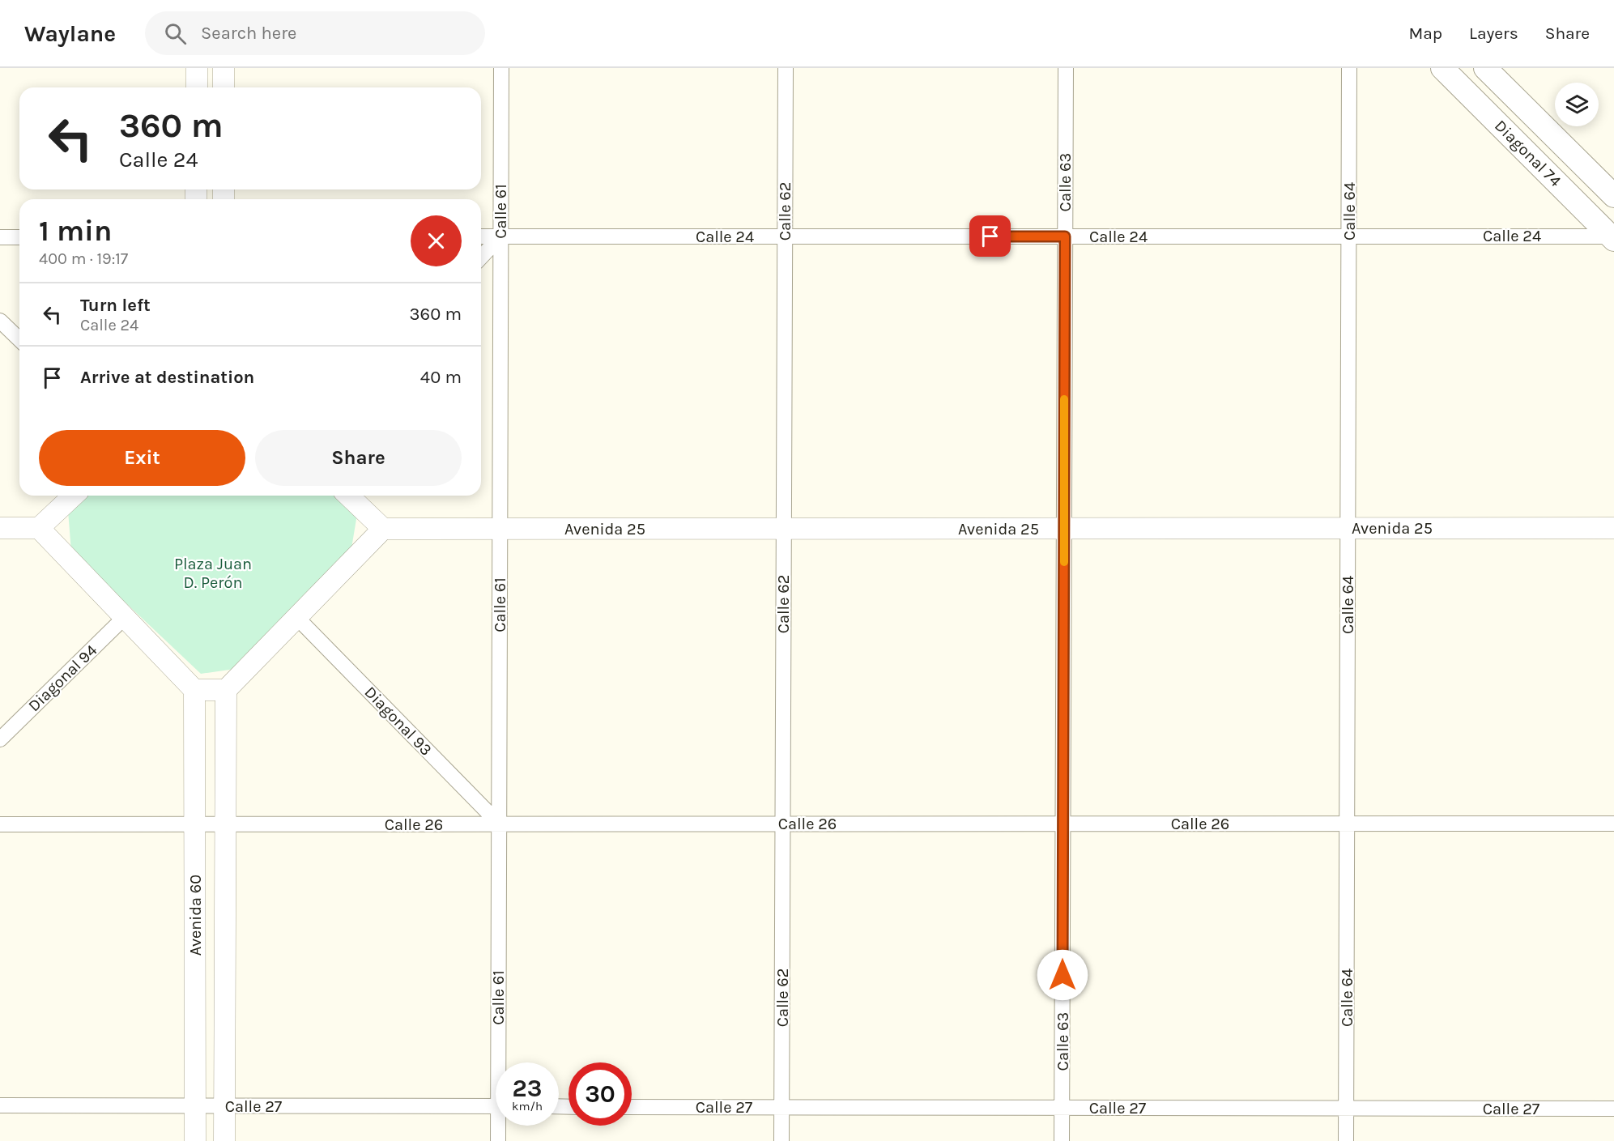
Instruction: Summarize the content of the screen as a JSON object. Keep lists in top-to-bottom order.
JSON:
{
  "streets": {
    "main road": ["Diagonal 74", "Avenida 25", "Avenida 60"],
    "street": [
      "Calle 63",
      "Calle 61",
      "Calle 62",
      "Calle 64",
      "Calle 24",
      "Diagonal 94",
      "Diagonal 93",
      "Calle 26",
      "Calle 27"
    ]
  },
  "crossings": [
    ["Diagonal 74", "Calle 24"],
    ["Calle 63", "Calle 24"],
    ["Calle 63", "Avenida 25"],
    ["Calle 63", "Calle 26"],
    ["Calle 63", "Calle 27"],
    ["Calle 61", "Calle 24"],
    ["Calle 61", "Avenida 25"],
    ["Calle 61", "Diagonal 93"],
    ["Calle 61", "Calle 26"],
    ["Calle 62", "Calle 24"],
    ["Calle 62", "Avenida 25"],
    ["Calle 62", "Calle 26"],
    ["Calle 62", "Calle 27"],
    ["Calle 64", "Calle 24"],
    ["Calle 64", "Avenida 25"],
    ["Calle 64", "Calle 26"],
    ["Calle 64", "Calle 27"],
    ["Diagonal 93", "Calle 26"],
    ["Calle 26", "Avenida 60"],
    ["Avenida 60", "Calle 27"]
  ],
  "parks": ["Plaza Juan D. Perón"],
  "page": {
    "header": "Waylane",
    "search": "Search here",
    "nav": ["Map", "Layers", "Share"],
    "turn": ["360 m", "Calle 24"],
    "heading": ["1 min", "400 m · 19:17"],
    "list": [
      {
        "name": "Turn left",
        "note": "Calle 24",
        "value": "360 m"
      },
      {
        "name": "Arrive at destination",
        "value": "40 m"
      }
    ],
    "buttons": ["Exit", "Share"],
    "speed": "23 km/h",
    "limit": "30"
  }
}
